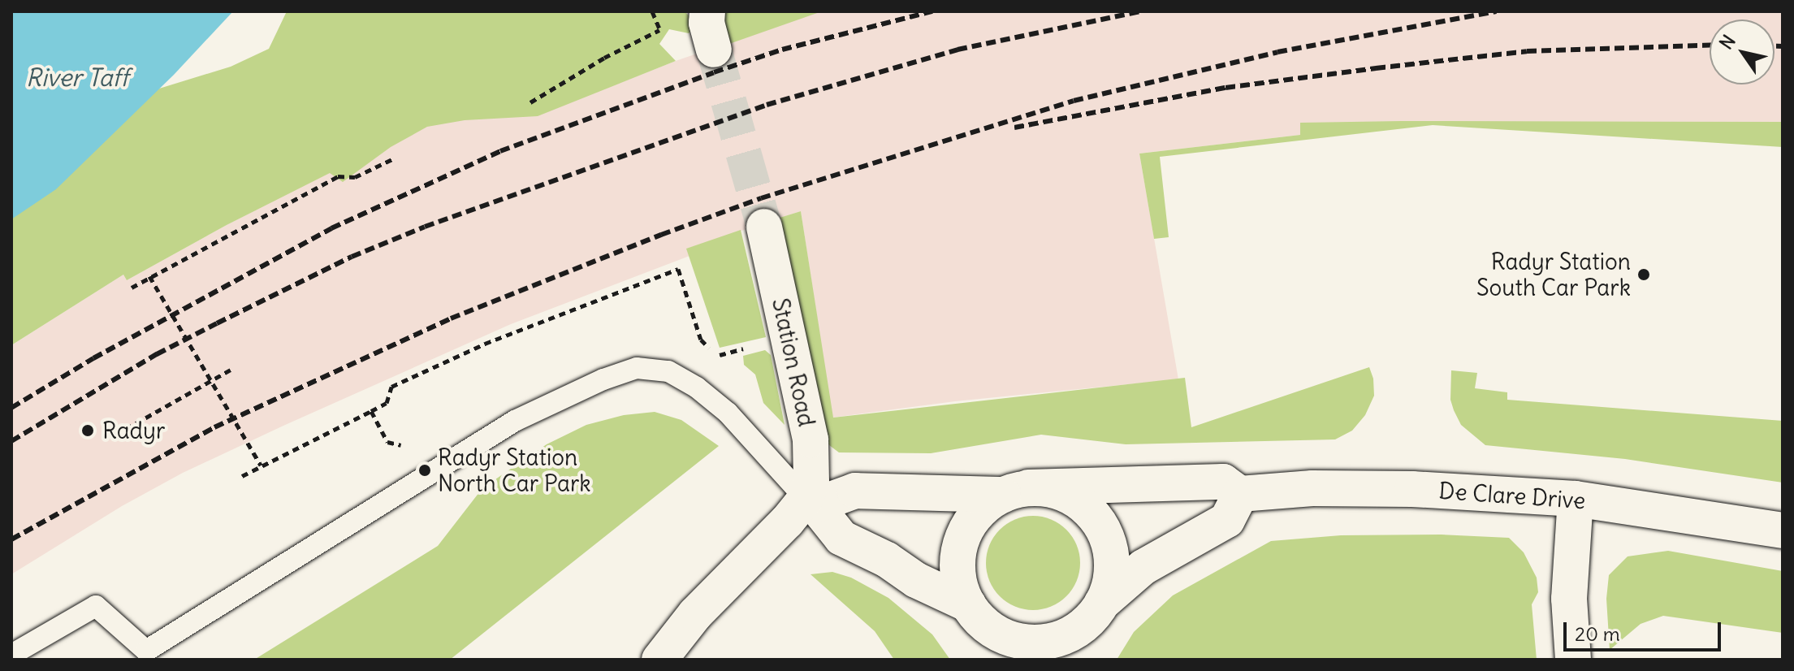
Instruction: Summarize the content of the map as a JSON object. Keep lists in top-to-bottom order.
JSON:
{
  "streets": {
    "street": ["Station Road", "De Clare Drive"]
  },
  "crossings": [
    ["Station Road", "De Clare Drive"]
  ],
  "water": ["River Taff"],
  "places": ["Radyr Station South Car Park", "Radyr", "Radyr Station North Car Park"],
  "scale_bar": "20 m",
  "north": "top left"
}
